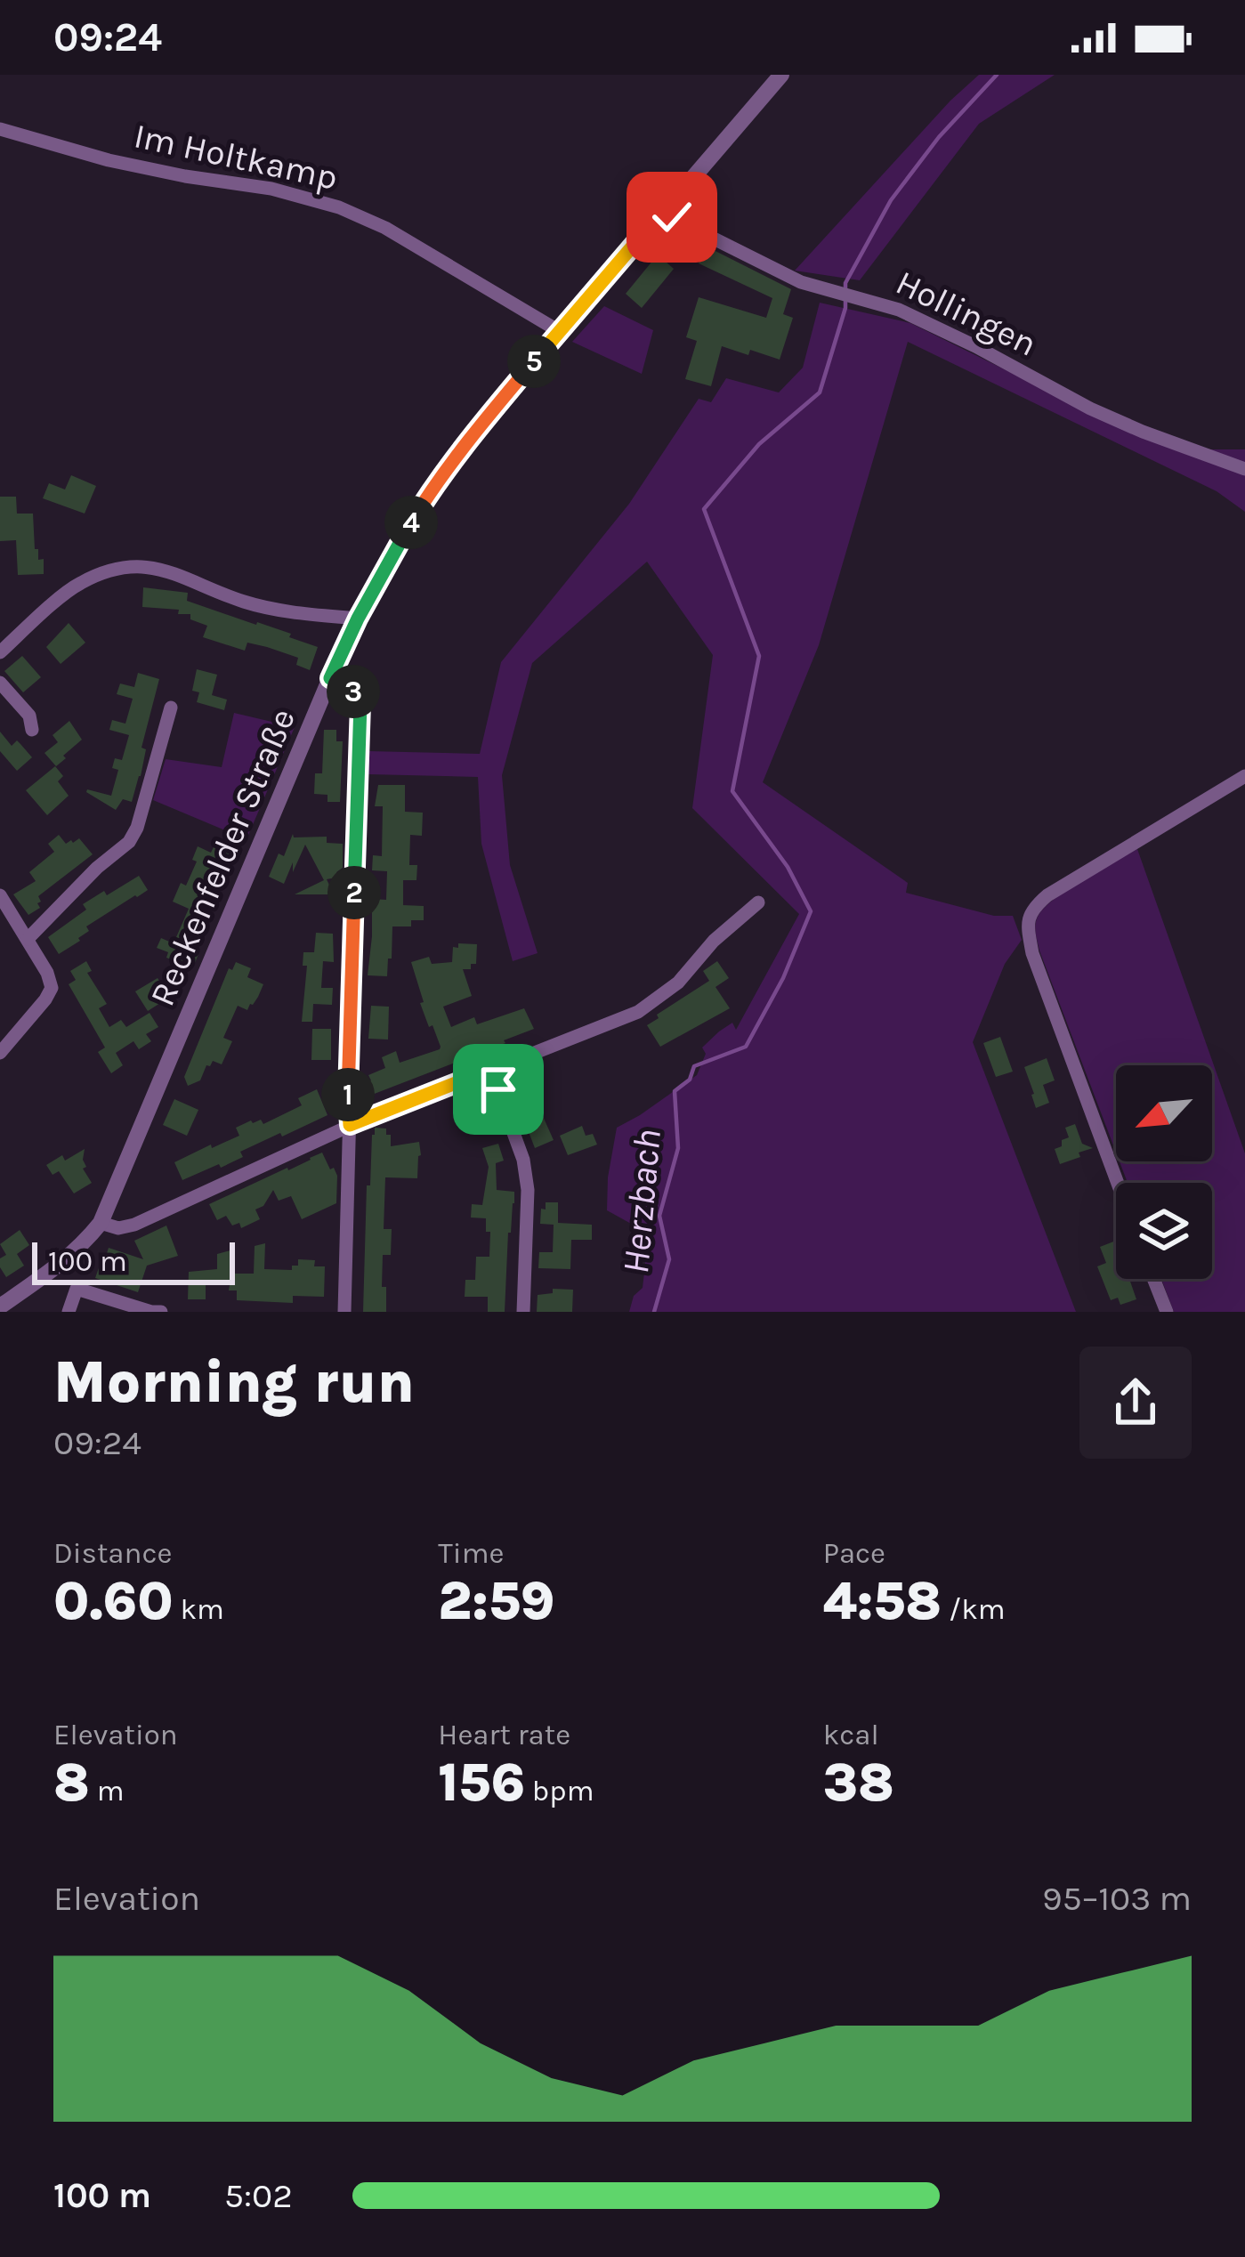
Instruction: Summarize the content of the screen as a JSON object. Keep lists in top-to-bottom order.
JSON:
{
  "streets": {
    "street": ["Im Holtkamp", "Hollingen", "Reckenfelder Straße"]
  },
  "crossings": [
    ["Im Holtkamp", "Reckenfelder Straße"],
    ["Hollingen", "Reckenfelder Straße"]
  ],
  "water": ["Herzbach"],
  "scale_bar": "100 m",
  "north": "bottom left",
  "page": {
    "status": "09:24",
    "pins": [
      "5",
      "4",
      "3",
      "2",
      "1"
    ],
    "scale": "100 m",
    "heading": ["Morning run", "09:24"],
    "stats": [
      ["Distance", "0.60 km"],
      ["Time", "2:59"],
      ["Pace", "4:58 /km"],
      ["Elevation", "8 m"],
      ["Heart rate", "156 bpm"],
      ["kcal", "38"]
    ],
    "chart": ["Elevation", "95–103 m"],
    "list": [
      {
        "name": "100 m",
        "note": "5:02"
      }
    ]
  }
}
